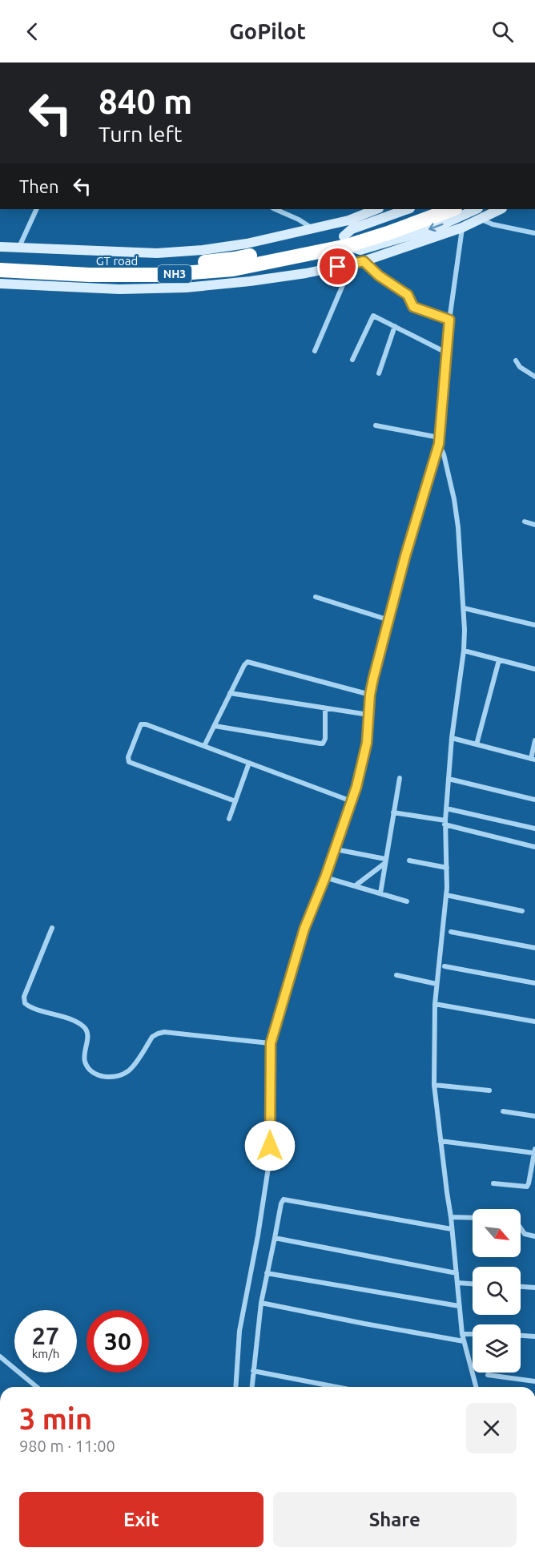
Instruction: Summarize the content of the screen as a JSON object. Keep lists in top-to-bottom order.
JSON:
{
  "streets": {
    "highway": ["GT road", "NH3"]
  },
  "crossings": [
    ["GT road", "NH3"]
  ],
  "north": "bottom right",
  "page": {
    "header": "GoPilot",
    "turn": ["840 m", "Turn left"],
    "then": "Then",
    "speed": "27 km/h",
    "limit": "30",
    "heading": ["3 min", "980 m · 11:00"],
    "buttons": ["Exit", "Share"]
  }
}
